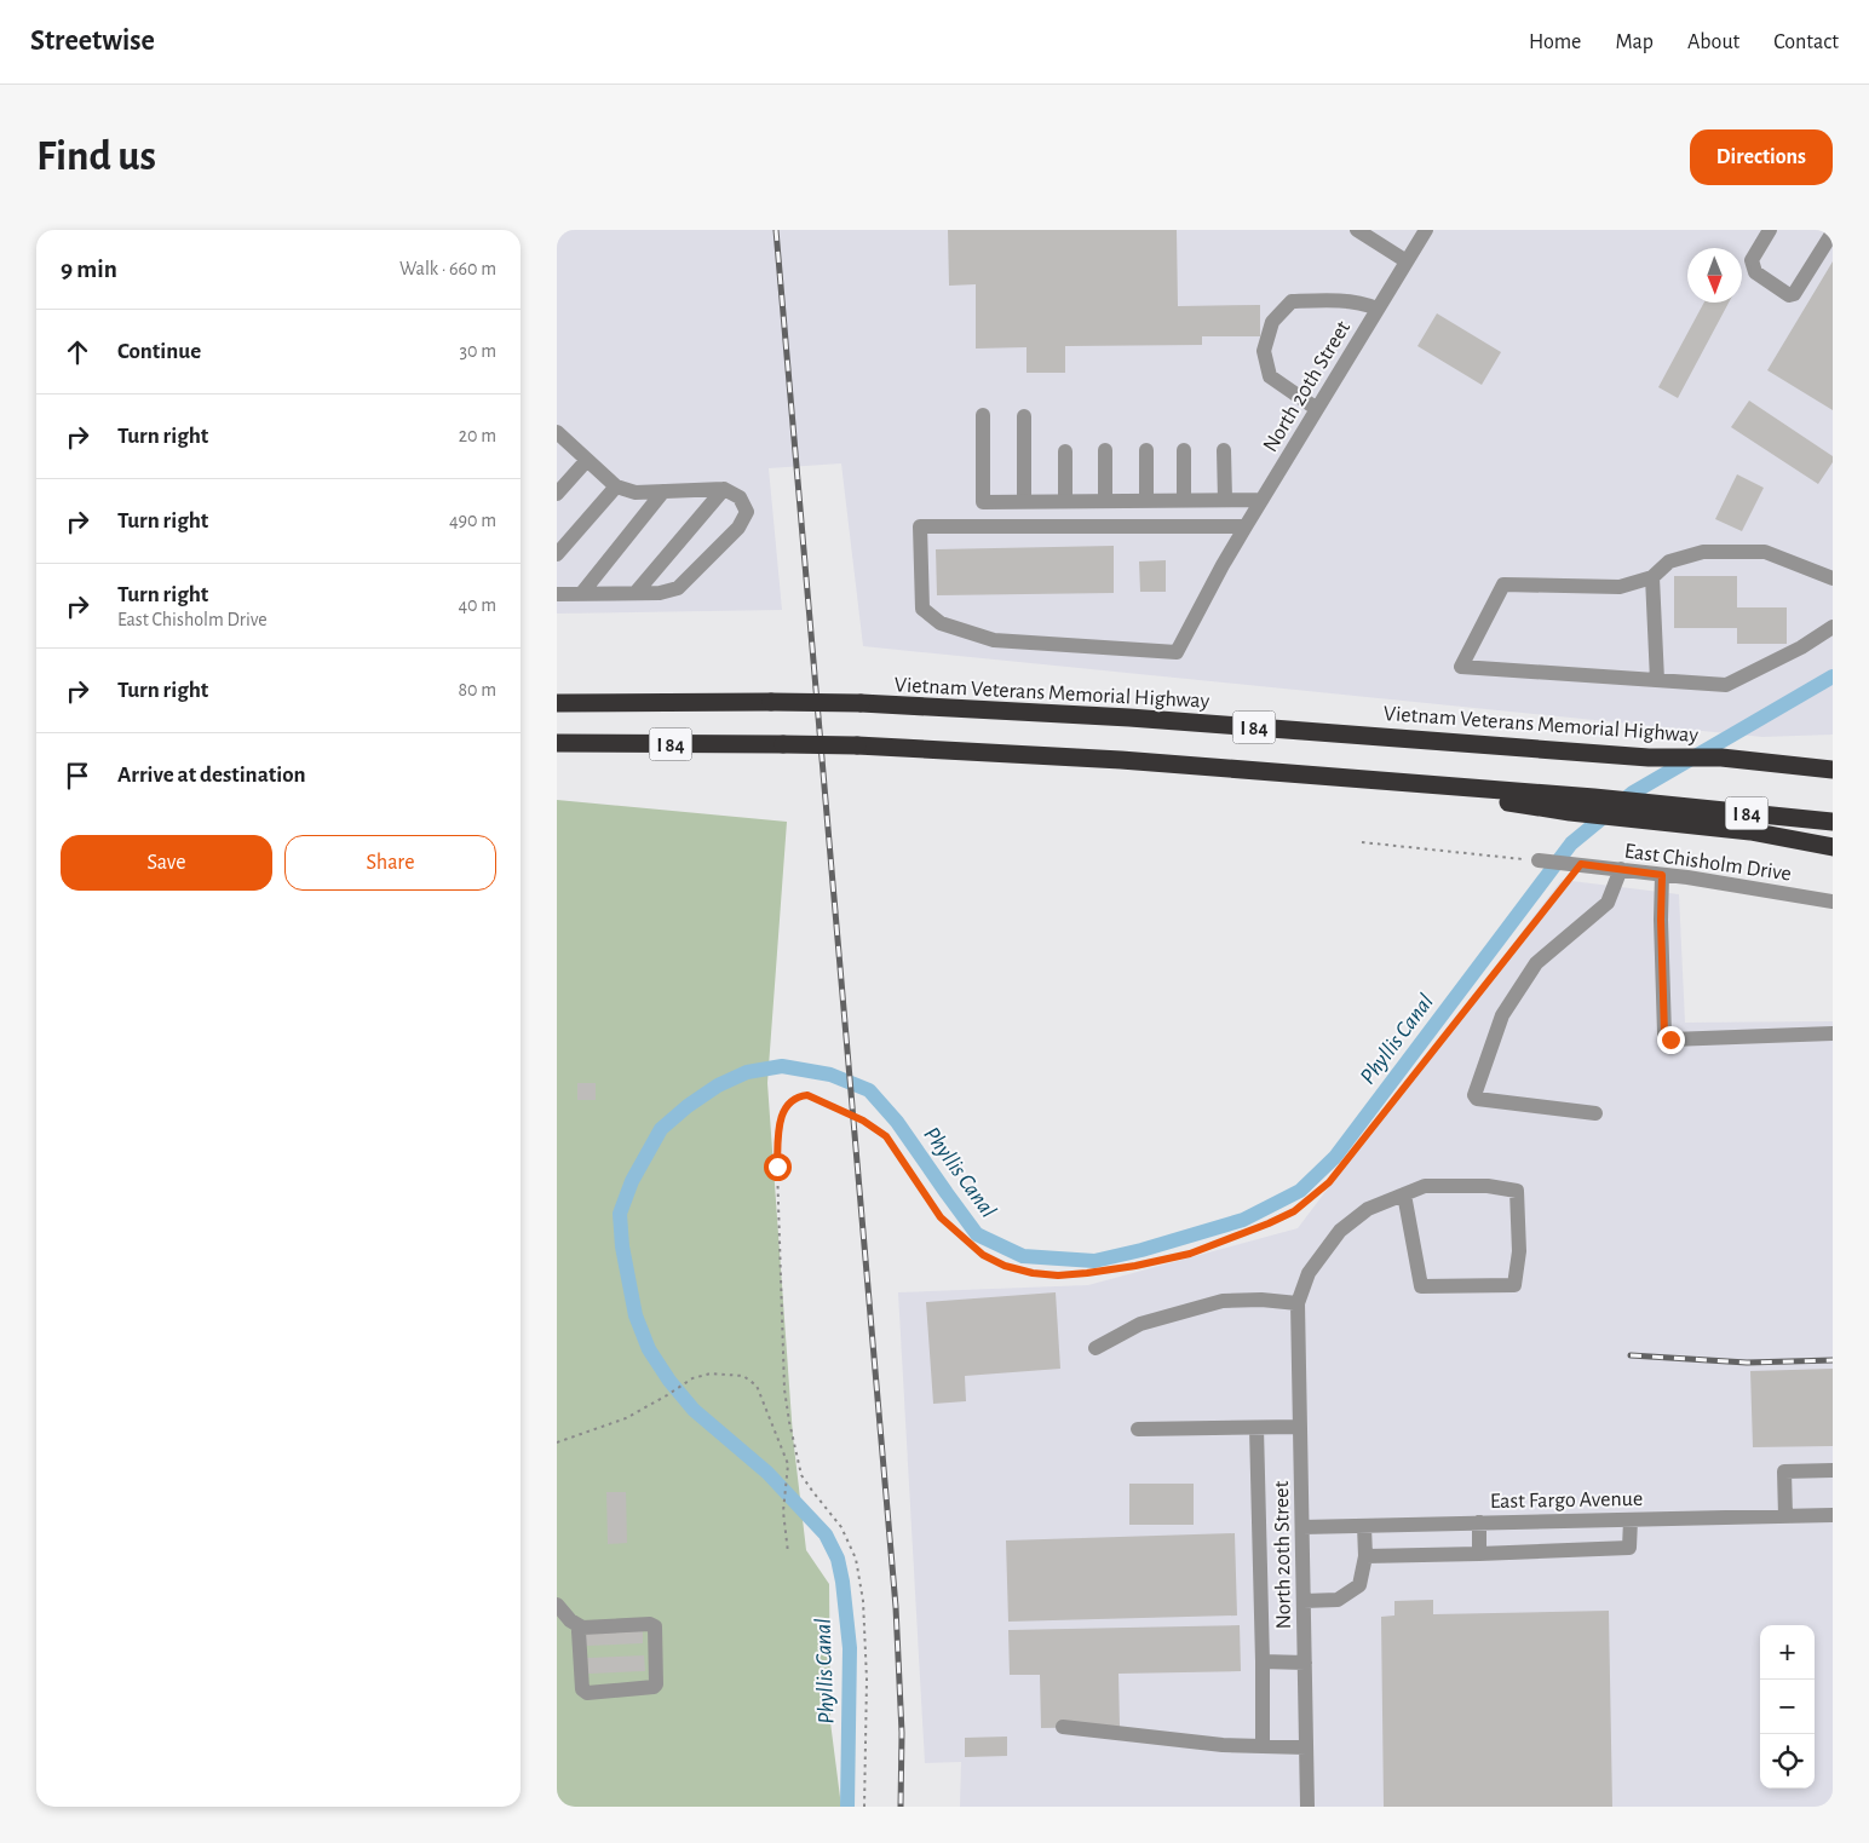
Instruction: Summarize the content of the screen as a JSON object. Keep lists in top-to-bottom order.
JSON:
{
  "streets": {
    "highway": ["Vietnam Veterans Memorial Highway", "I 84"],
    "street": ["North 20th Street", "East Chisholm Drive", "East Fargo Avenue"]
  },
  "crossings": [
    ["North 20th Street", "East Fargo Avenue"]
  ],
  "water": ["Phyllis Canal"],
  "north": "bottom",
  "page": {
    "header": "Streetwise",
    "nav": [
      "Home",
      "Map",
      "About",
      "Contact"
    ],
    "buttons": [
      "Directions",
      ["Save", "Share"]
    ],
    "title": "Find us",
    "heading": ["9 min", "Walk · 660 m"],
    "list": [
      ["Continue", "30 m"],
      ["Turn right", "20 m"],
      ["Turn right", "490 m"],
      ["Turn right", "East Chisholm Drive", "40 m"],
      ["Turn right", "80 m"],
      "Arrive at destination"
    ],
    "map_buttons": ["+", "−"]
  }
}
